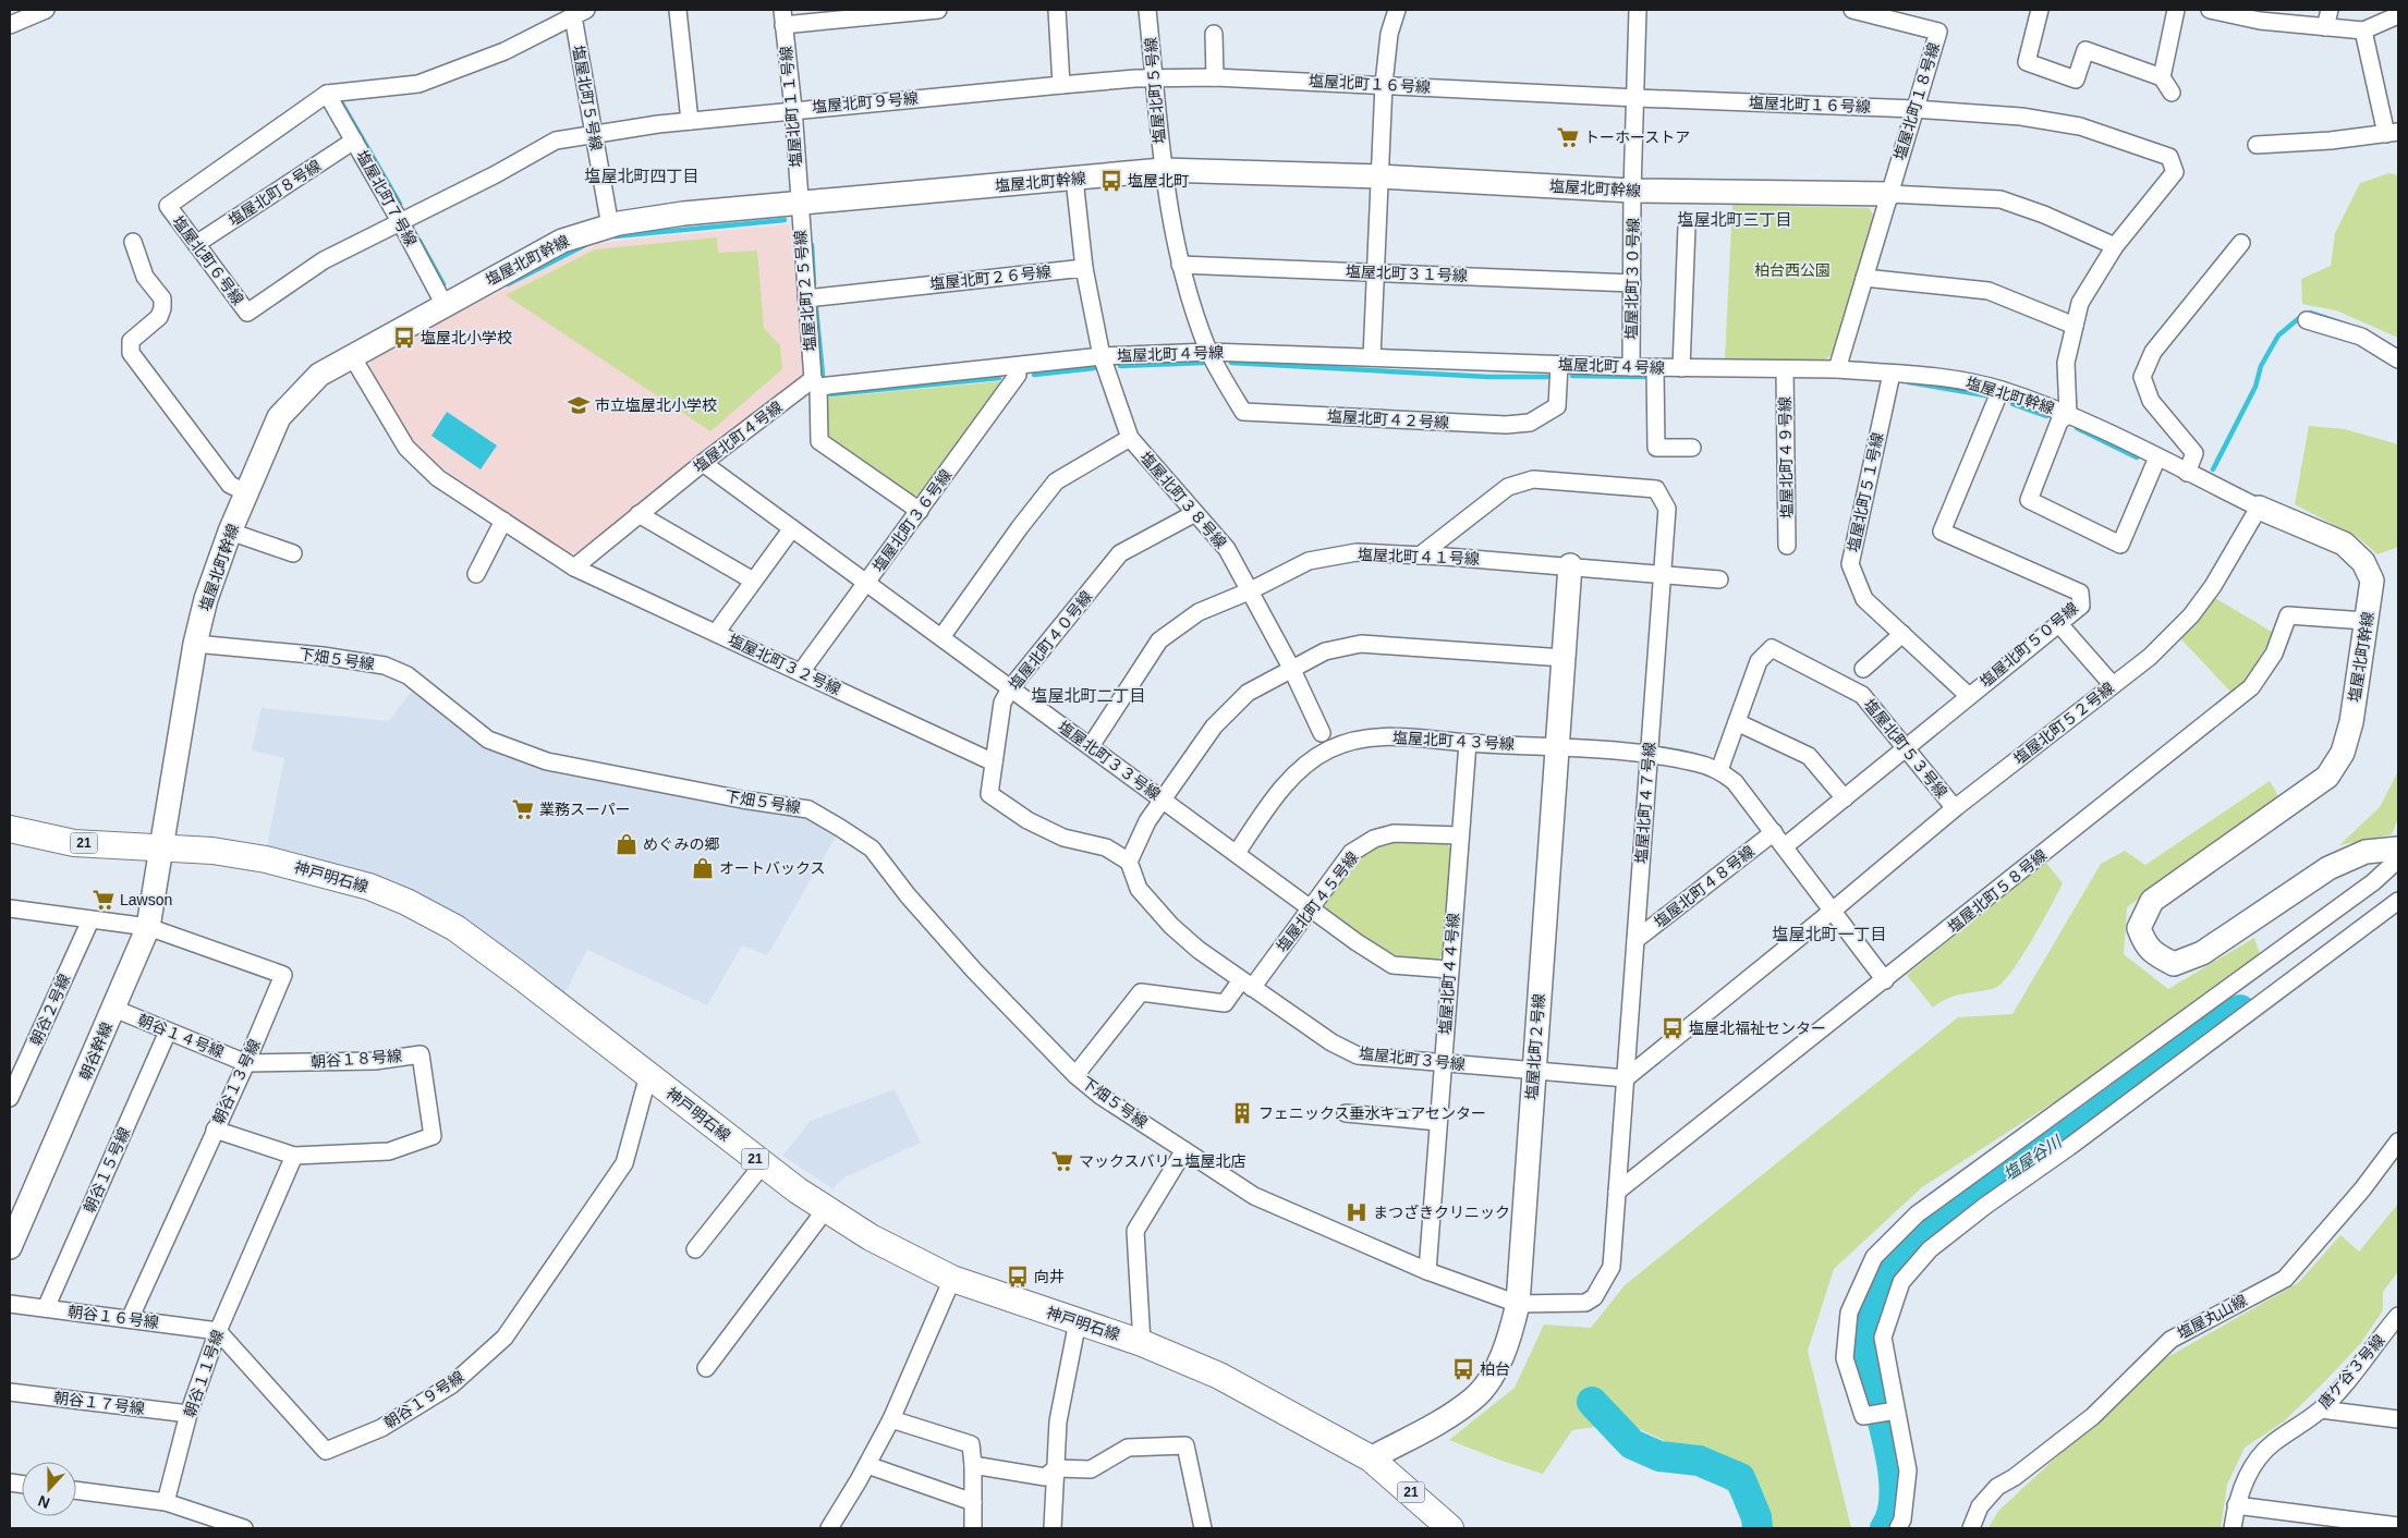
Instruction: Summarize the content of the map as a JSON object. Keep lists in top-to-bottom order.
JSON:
{
  "streets": {
    "main road": ["21", "神戸明石線"],
    "street": [
      "塩屋北町１６号線",
      "塩屋北町５号線",
      "塩屋北町１８号線",
      "塩屋北町９号線",
      "塩屋北町１１号線",
      "塩屋北町幹線",
      "塩屋北町８号線",
      "塩屋北町７号線",
      "塩屋北町６号線",
      "塩屋北町３１号線",
      "塩屋北町２６号線",
      "塩屋北町３０号線",
      "塩屋北町２５号線",
      "塩屋北町４号線",
      "塩屋北町４２号線",
      "塩屋北町４９号線",
      "塩屋北町５１号線",
      "塩屋北町３８号線",
      "塩屋北町３６号線",
      "塩屋北町４１号線",
      "塩屋北町４０号線",
      "塩屋北町５０号線",
      "下畑５号線",
      "塩屋北町３２号線",
      "塩屋北町５２号線",
      "塩屋北町４３号線",
      "塩屋北町５３号線",
      "塩屋北町３３号線",
      "塩屋北町４７号線",
      "塩屋北町４８号線",
      "塩屋北町５８号線",
      "塩屋北町４５号線",
      "塩屋北町４４号線",
      "朝谷２号線",
      "朝谷１４号線",
      "塩屋北町２号線",
      "朝谷幹線",
      "朝谷１８号線",
      "塩屋北町３号線",
      "朝谷１３号線",
      "朝谷１５号線",
      "朝谷１６号線",
      "塩屋丸山線",
      "唐ケ谷３号線",
      "朝谷１１号線",
      "朝谷１９号線",
      "朝谷１７号線"
    ]
  },
  "crossings": [
    ["塩屋北町１６号線", "塩屋北町５号線"],
    ["塩屋北町１６号線", "塩屋北町１８号線"],
    ["塩屋北町１６号線", "塩屋北町９号線"],
    ["塩屋北町１６号線", "塩屋北町幹線"],
    ["塩屋北町１６号線", "塩屋北町３０号線"],
    ["塩屋北町５号線", "塩屋北町９号線"],
    ["塩屋北町５号線", "塩屋北町幹線"],
    ["塩屋北町５号線", "塩屋北町６号線"],
    ["塩屋北町５号線", "塩屋北町３１号線"],
    ["塩屋北町５号線", "塩屋北町４号線"],
    ["塩屋北町５号線", "塩屋北町４２号線"],
    ["塩屋北町１８号線", "塩屋北町幹線"],
    ["塩屋北町９号線", "塩屋北町１１号線"],
    ["塩屋北町９号線", "塩屋北町６号線"],
    ["塩屋北町１１号線", "塩屋北町幹線"],
    ["塩屋北町１１号線", "塩屋北町２５号線"],
    ["塩屋北町幹線", "塩屋北町７号線"],
    ["塩屋北町幹線", "塩屋北町３０号線"],
    ["塩屋北町幹線", "塩屋北町２５号線"],
    ["塩屋北町幹線", "塩屋北町４号線"],
    ["塩屋北町幹線", "塩屋北町５１号線"],
    ["塩屋北町幹線", "塩屋北町５０号線"],
    ["塩屋北町幹線", "下畑５号線"],
    ["塩屋北町幹線", "塩屋北町３２号線"],
    ["塩屋北町幹線", "塩屋北町５２号線"],
    ["塩屋北町幹線", "神戸明石線"],
    ["塩屋北町幹線", "塩屋北町５８号線"],
    ["塩屋北町幹線", "朝谷幹線"],
    ["塩屋北町８号線", "塩屋北町７号線"],
    ["塩屋北町８号線", "塩屋北町６号線"],
    ["塩屋北町７号線", "塩屋北町６号線"],
    ["塩屋北町３１号線", "塩屋北町３０号線"],
    ["塩屋北町２６号線", "塩屋北町２５号線"],
    ["塩屋北町３０号線", "塩屋北町４号線"],
    ["塩屋北町２５号線", "塩屋北町４号線"],
    ["塩屋北町２５号線", "塩屋北町３６号線"],
    ["塩屋北町４号線", "塩屋北町４２号線"],
    ["塩屋北町４号線", "塩屋北町４９号線"],
    ["塩屋北町４号線", "塩屋北町３８号線"],
    ["塩屋北町４号線", "塩屋北町３６号線"],
    ["塩屋北町４号線", "塩屋北町３２号線"],
    ["塩屋北町４号線", "塩屋北町３３号線"],
    ["塩屋北町５１号線", "塩屋北町５０号線"],
    ["塩屋北町３８号線", "塩屋北町４１号線"],
    ["塩屋北町３８号線", "塩屋北町４０号線"],
    ["塩屋北町３６号線", "塩屋北町３２号線"],
    ["塩屋北町３６号線", "塩屋北町３３号線"],
    ["塩屋北町４１号線", "塩屋北町３３号線"],
    ["塩屋北町４１号線", "塩屋北町４７号線"],
    ["塩屋北町４１号線", "塩屋北町２号線"],
    ["塩屋北町４０号線", "塩屋北町３２号線"],
    ["塩屋北町４０号線", "塩屋北町３３号線"],
    ["塩屋北町４０号線", "塩屋北町３号線"],
    ["塩屋北町５０号線", "塩屋北町５３号線"],
    ["下畑５号線", "塩屋北町４５号線"],
    ["下畑５号線", "塩屋北町４４号線"],
    ["塩屋北町５２号線", "塩屋北町５３号線"],
    ["塩屋北町４３号線", "塩屋北町３３号線"],
    ["塩屋北町４３号線", "塩屋北町４４号線"],
    ["塩屋北町４３号線", "塩屋北町２号線"],
    ["塩屋北町３３号線", "塩屋北町４５号線"],
    ["塩屋北町３３号線", "塩屋北町４４号線"],
    ["塩屋北町４７号線", "塩屋北町４８号線"],
    ["塩屋北町４７号線", "塩屋北町５８号線"],
    ["塩屋北町４７号線", "塩屋北町２号線"],
    ["塩屋北町４７号線", "塩屋北町３号線"],
    ["神戸明石線", "塩屋北町２号線"],
    ["神戸明石線", "朝谷幹線"],
    ["神戸明石線", "朝谷１９号線"],
    ["塩屋北町４５号線", "塩屋北町４４号線"],
    ["塩屋北町４５号線", "塩屋北町３号線"],
    ["塩屋北町４４号線", "塩屋北町３号線"],
    ["朝谷１４号線", "朝谷幹線"],
    ["朝谷１４号線", "朝谷１８号線"],
    ["朝谷１４号線", "朝谷１３号線"],
    ["朝谷１４号線", "朝谷１５号線"],
    ["塩屋北町２号線", "塩屋北町３号線"],
    ["朝谷幹線", "朝谷１３号線"],
    ["朝谷１８号線", "朝谷１３号線"],
    ["朝谷１８号線", "朝谷１１号線"],
    ["朝谷１３号線", "朝谷１６号線"],
    ["朝谷１５号線", "朝谷１６号線"],
    ["朝谷１６号線", "朝谷１１号線"],
    ["朝谷１６号線", "朝谷１９号線"],
    ["朝谷１１号線", "朝谷１９号線"],
    ["朝谷１１号線", "朝谷１７号線"]
  ],
  "districts": [
    "塩屋北町四丁目",
    "塩屋北町三丁目",
    "塩屋北町二丁目",
    "塩屋北町一丁目"
  ],
  "water": ["塩屋谷川"],
  "parks": ["柏台西公園"],
  "places": {
    "supermarket": [
      "トーホーストア",
      "業務スーパー",
      "Lawson",
      "マックスバリュ塩屋北店"
    ],
    "bus stop": [
      "塩屋北町",
      "塩屋北小学校",
      "塩屋北福祉センター",
      "向井",
      "柏台"
    ],
    "school or university": ["市立塩屋北小学校"],
    "shop": ["めぐみの郷", "オートバックス"],
    "building": ["フェニックス垂水キュアセンター"],
    "hospital": ["まつざきクリニック"]
  },
  "north": "bottom"
}
